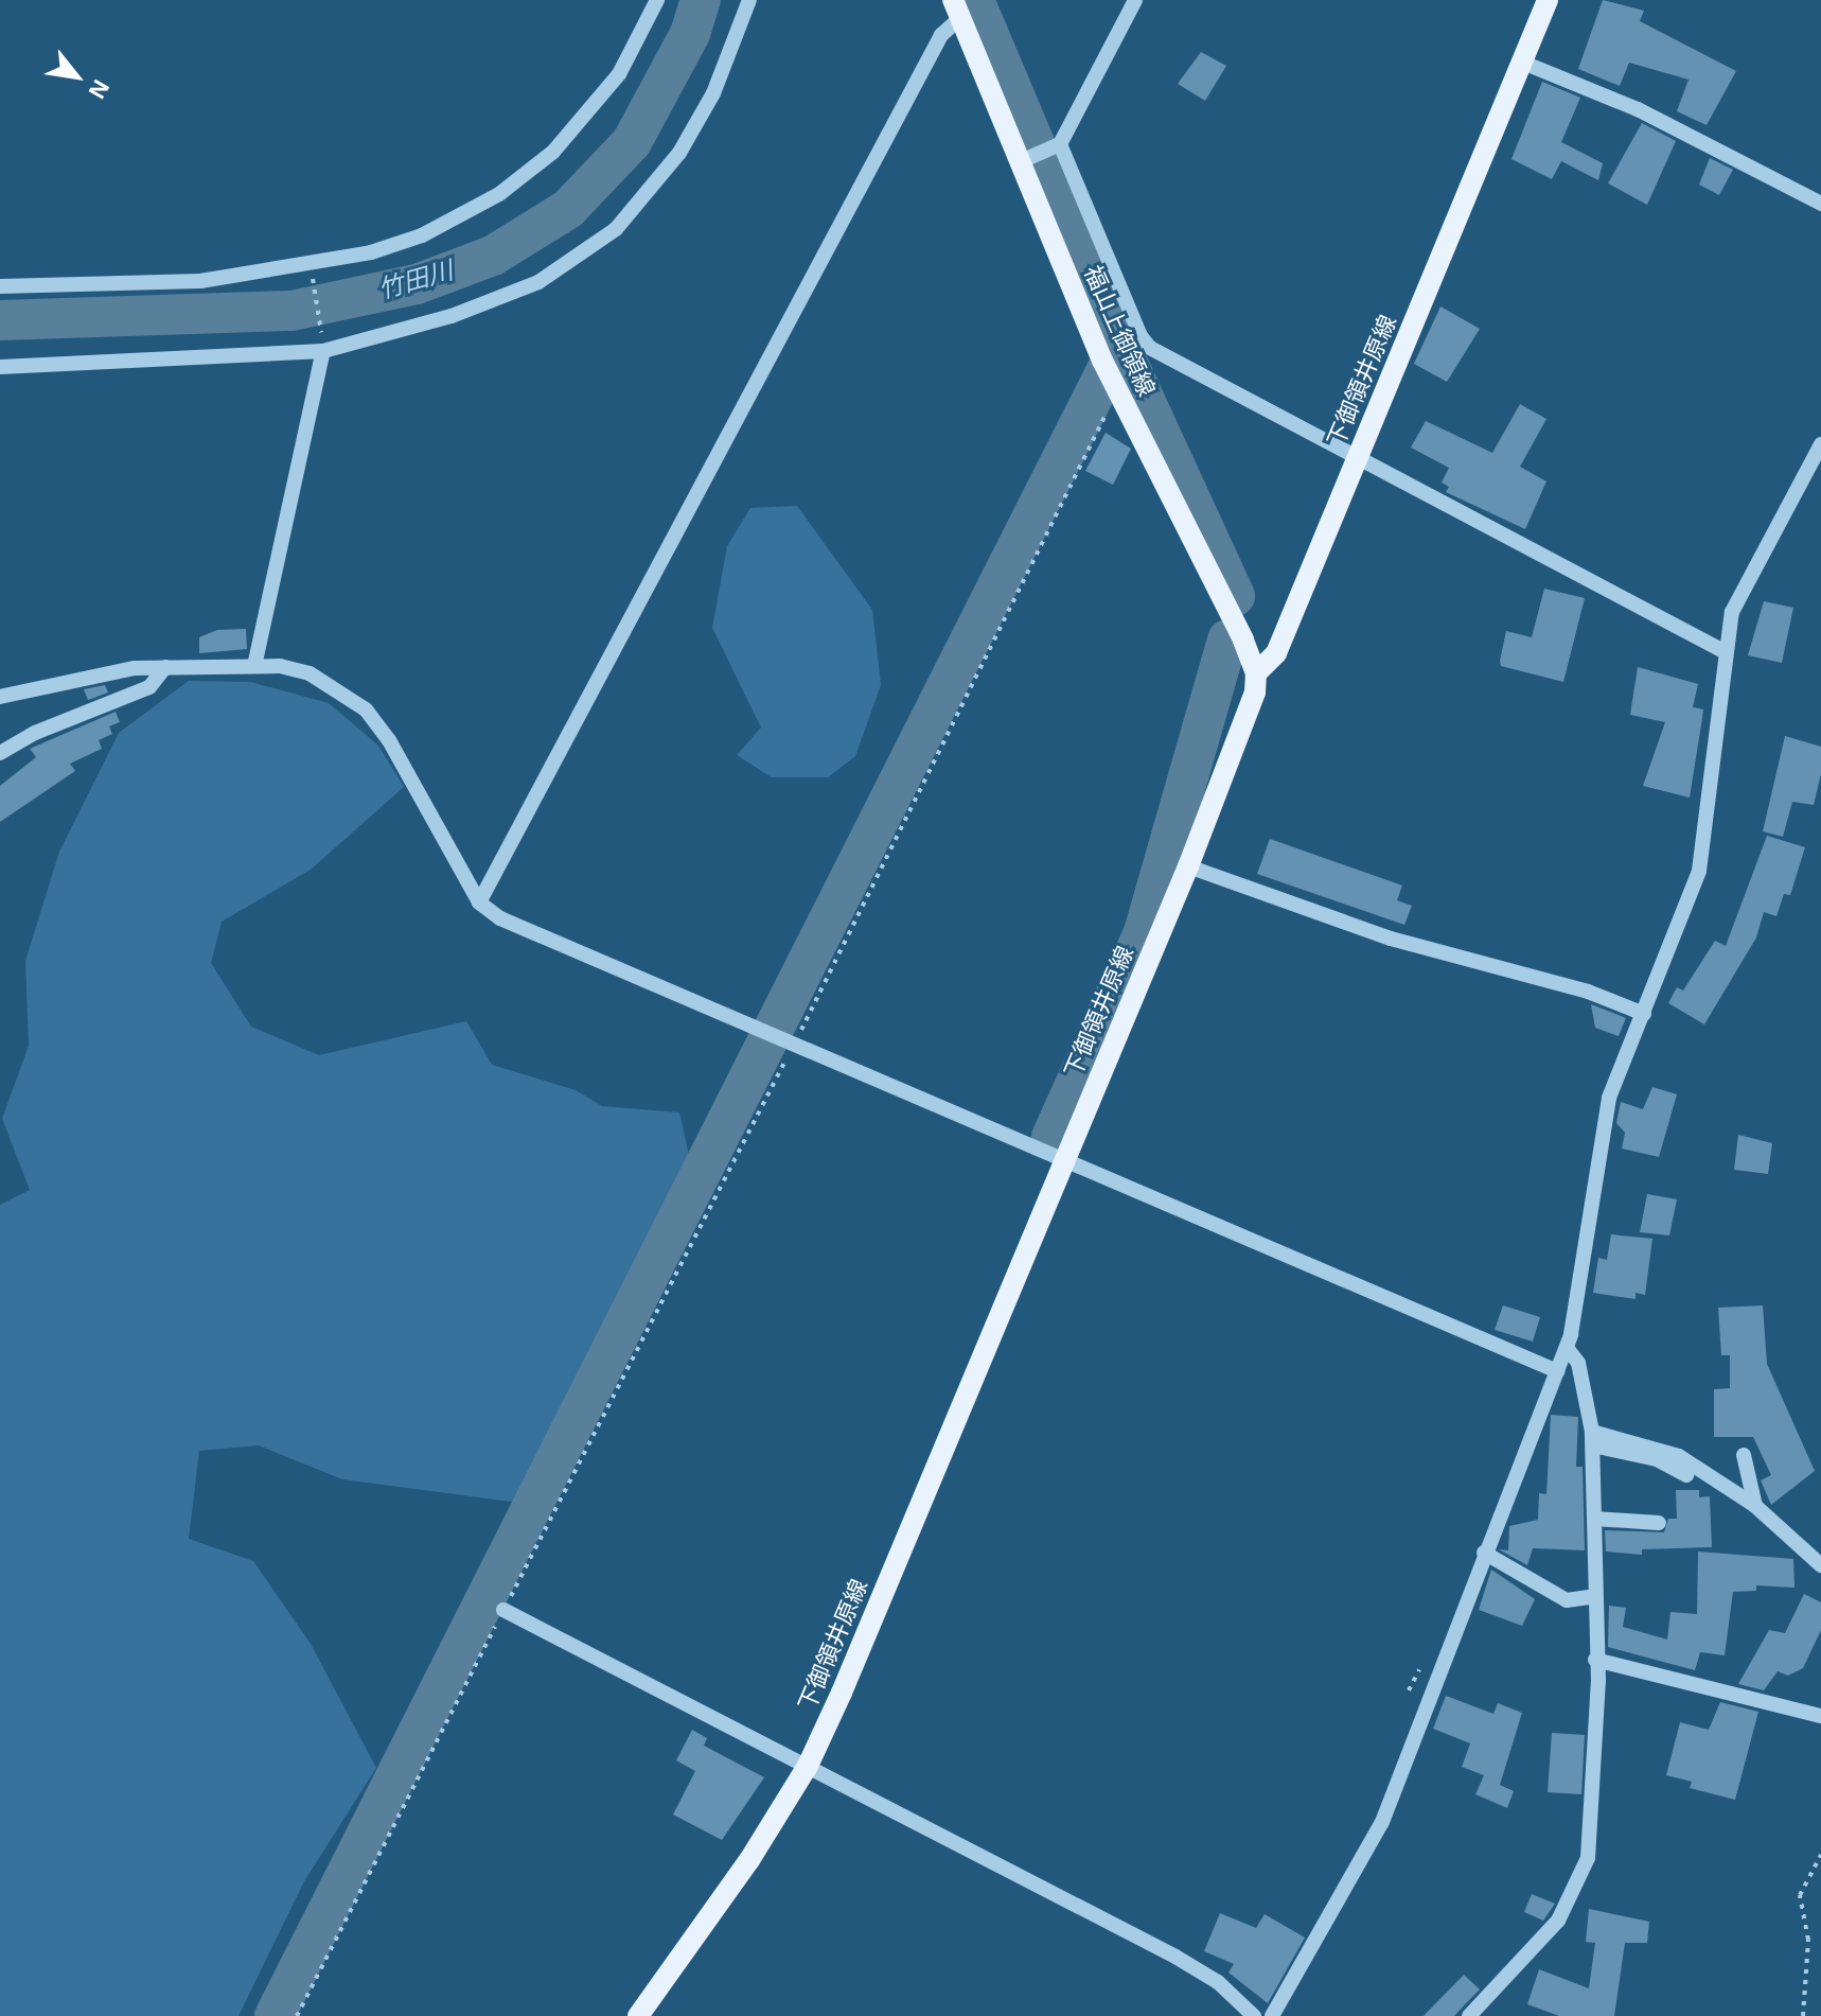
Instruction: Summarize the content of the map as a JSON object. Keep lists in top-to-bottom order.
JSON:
{
  "streets": {
    "main road": ["福山上御領線", "下御領井原線"]
  },
  "crossings": [
    ["福山上御領線", "下御領井原線"]
  ],
  "water": ["竹田川"],
  "north": "bottom right"
}
